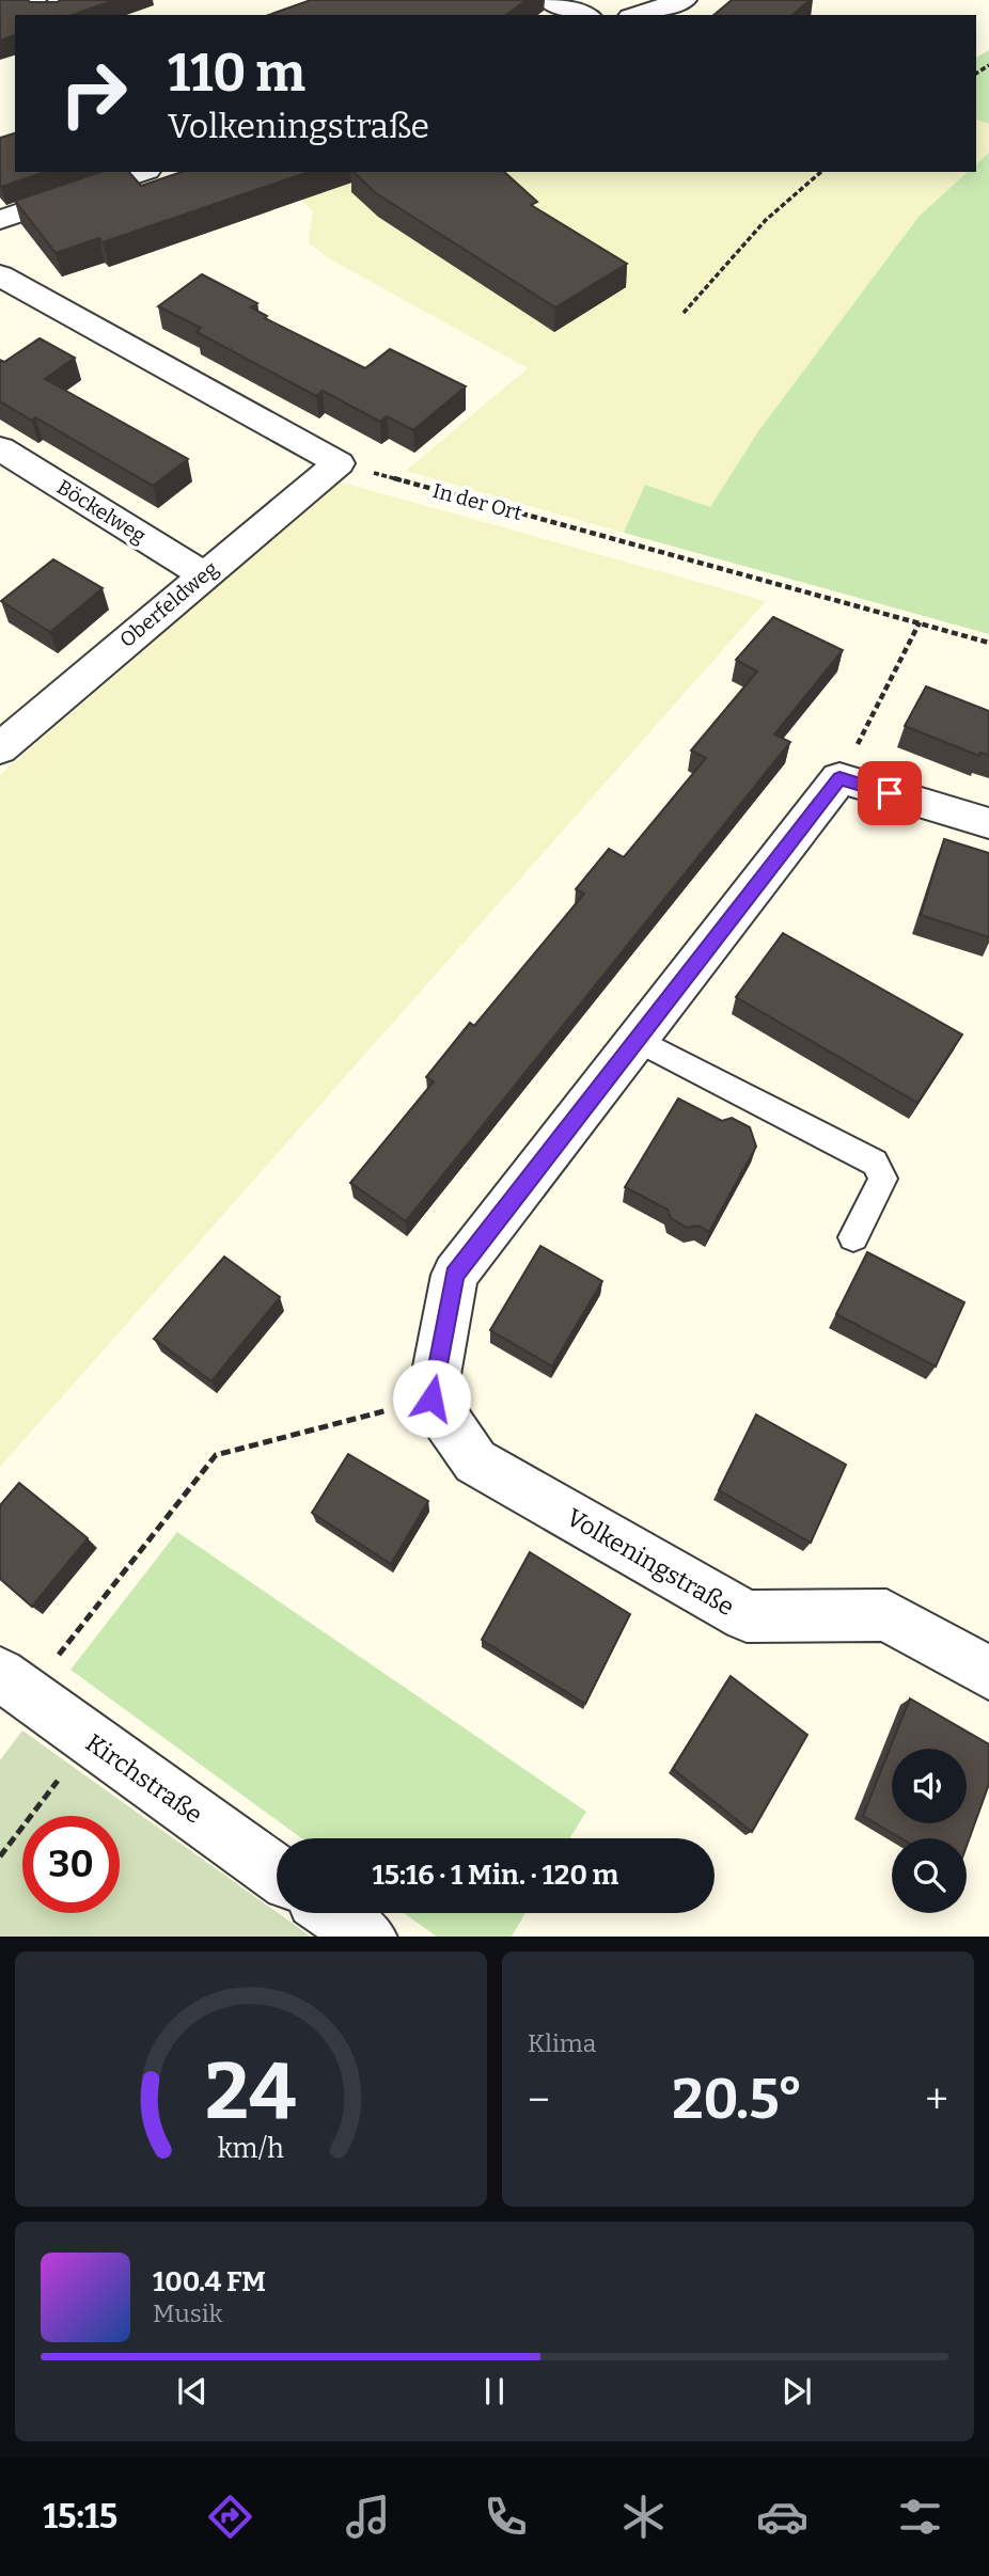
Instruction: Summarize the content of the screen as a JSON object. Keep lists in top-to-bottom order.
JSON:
{
  "streets": {
    "street": [
      "Böckelweg",
      "Oberfeldweg",
      "Volkeningstraße",
      "Kirchstraße"
    ],
    "path": ["In der Ort"]
  },
  "crossings": [
    ["In der Ort", "Oberfeldweg"],
    ["Böckelweg", "Oberfeldweg"]
  ],
  "page": {
    "turn": ["110 m", "Volkeningstraße"],
    "limit": "30",
    "trip": "15:16 · 1 Min. · 120 m",
    "tile": "Klima",
    "heat": ["−", "20.5°", "+"],
    "song": ["100.4 FM", "Musik"],
    "tabs": "15:15",
    "gauge": ["24", "km/h"]
  }
}
